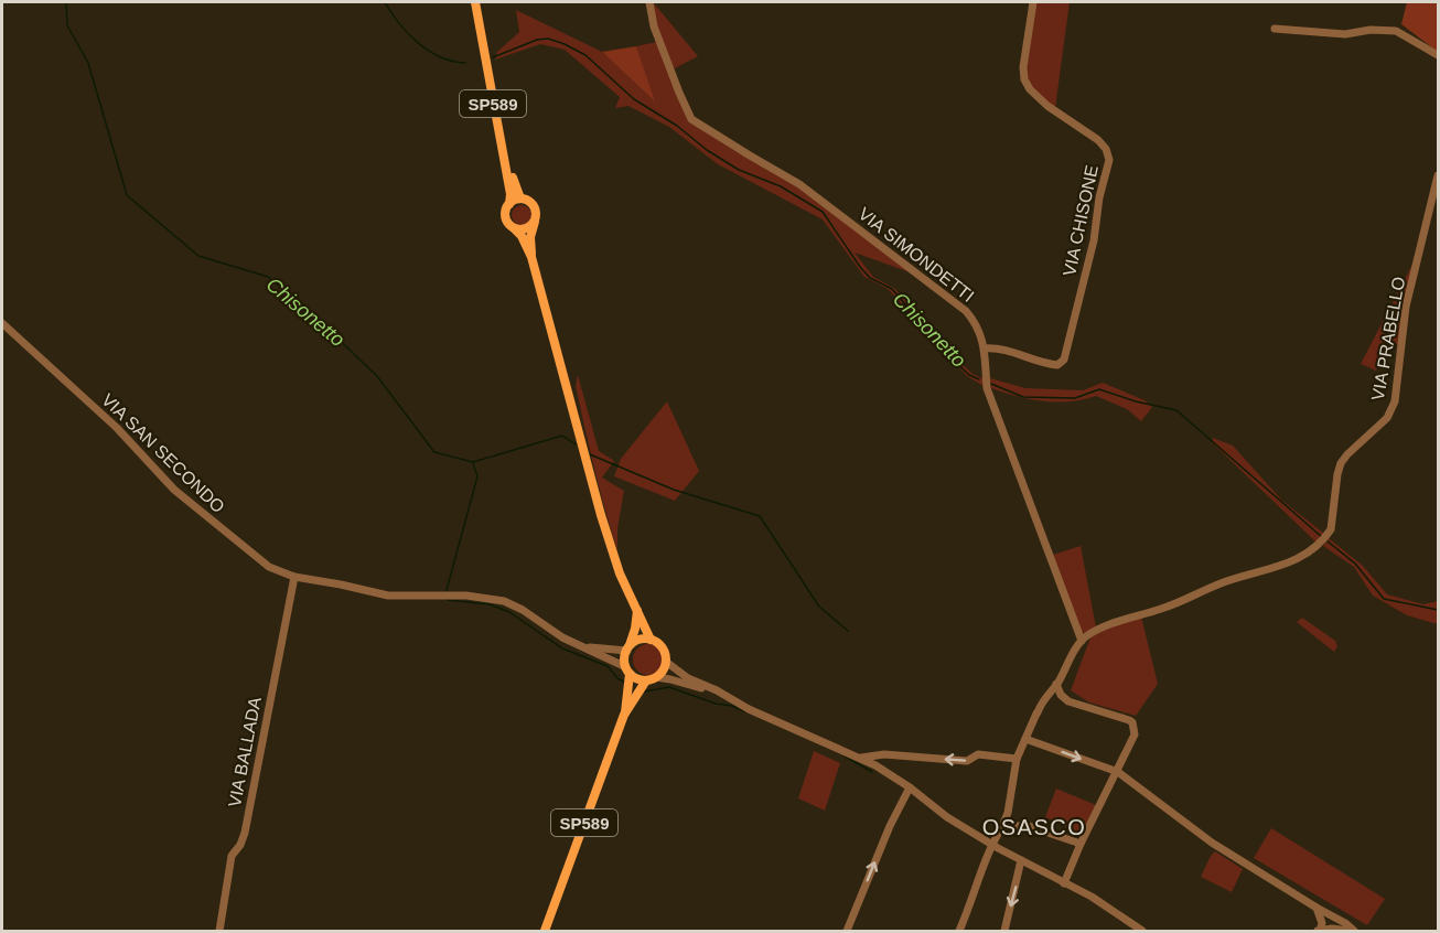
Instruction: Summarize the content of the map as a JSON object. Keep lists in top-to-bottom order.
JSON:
{
  "streets": {
    "main road": ["SP589"],
    "street": [
      "VIA CHISONE",
      "VIA SIMONDETTI",
      "VIA PRABELLO",
      "VIA SAN SECONDO",
      "VIA BALLADA"
    ]
  },
  "crossings": [
    ["SP589", "VIA SAN SECONDO"],
    ["VIA CHISONE", "VIA SIMONDETTI"],
    ["VIA SIMONDETTI", "VIA PRABELLO"],
    ["VIA SAN SECONDO", "VIA BALLADA"]
  ],
  "districts": ["OSASCO"],
  "water": ["Chisonetto"]
}
